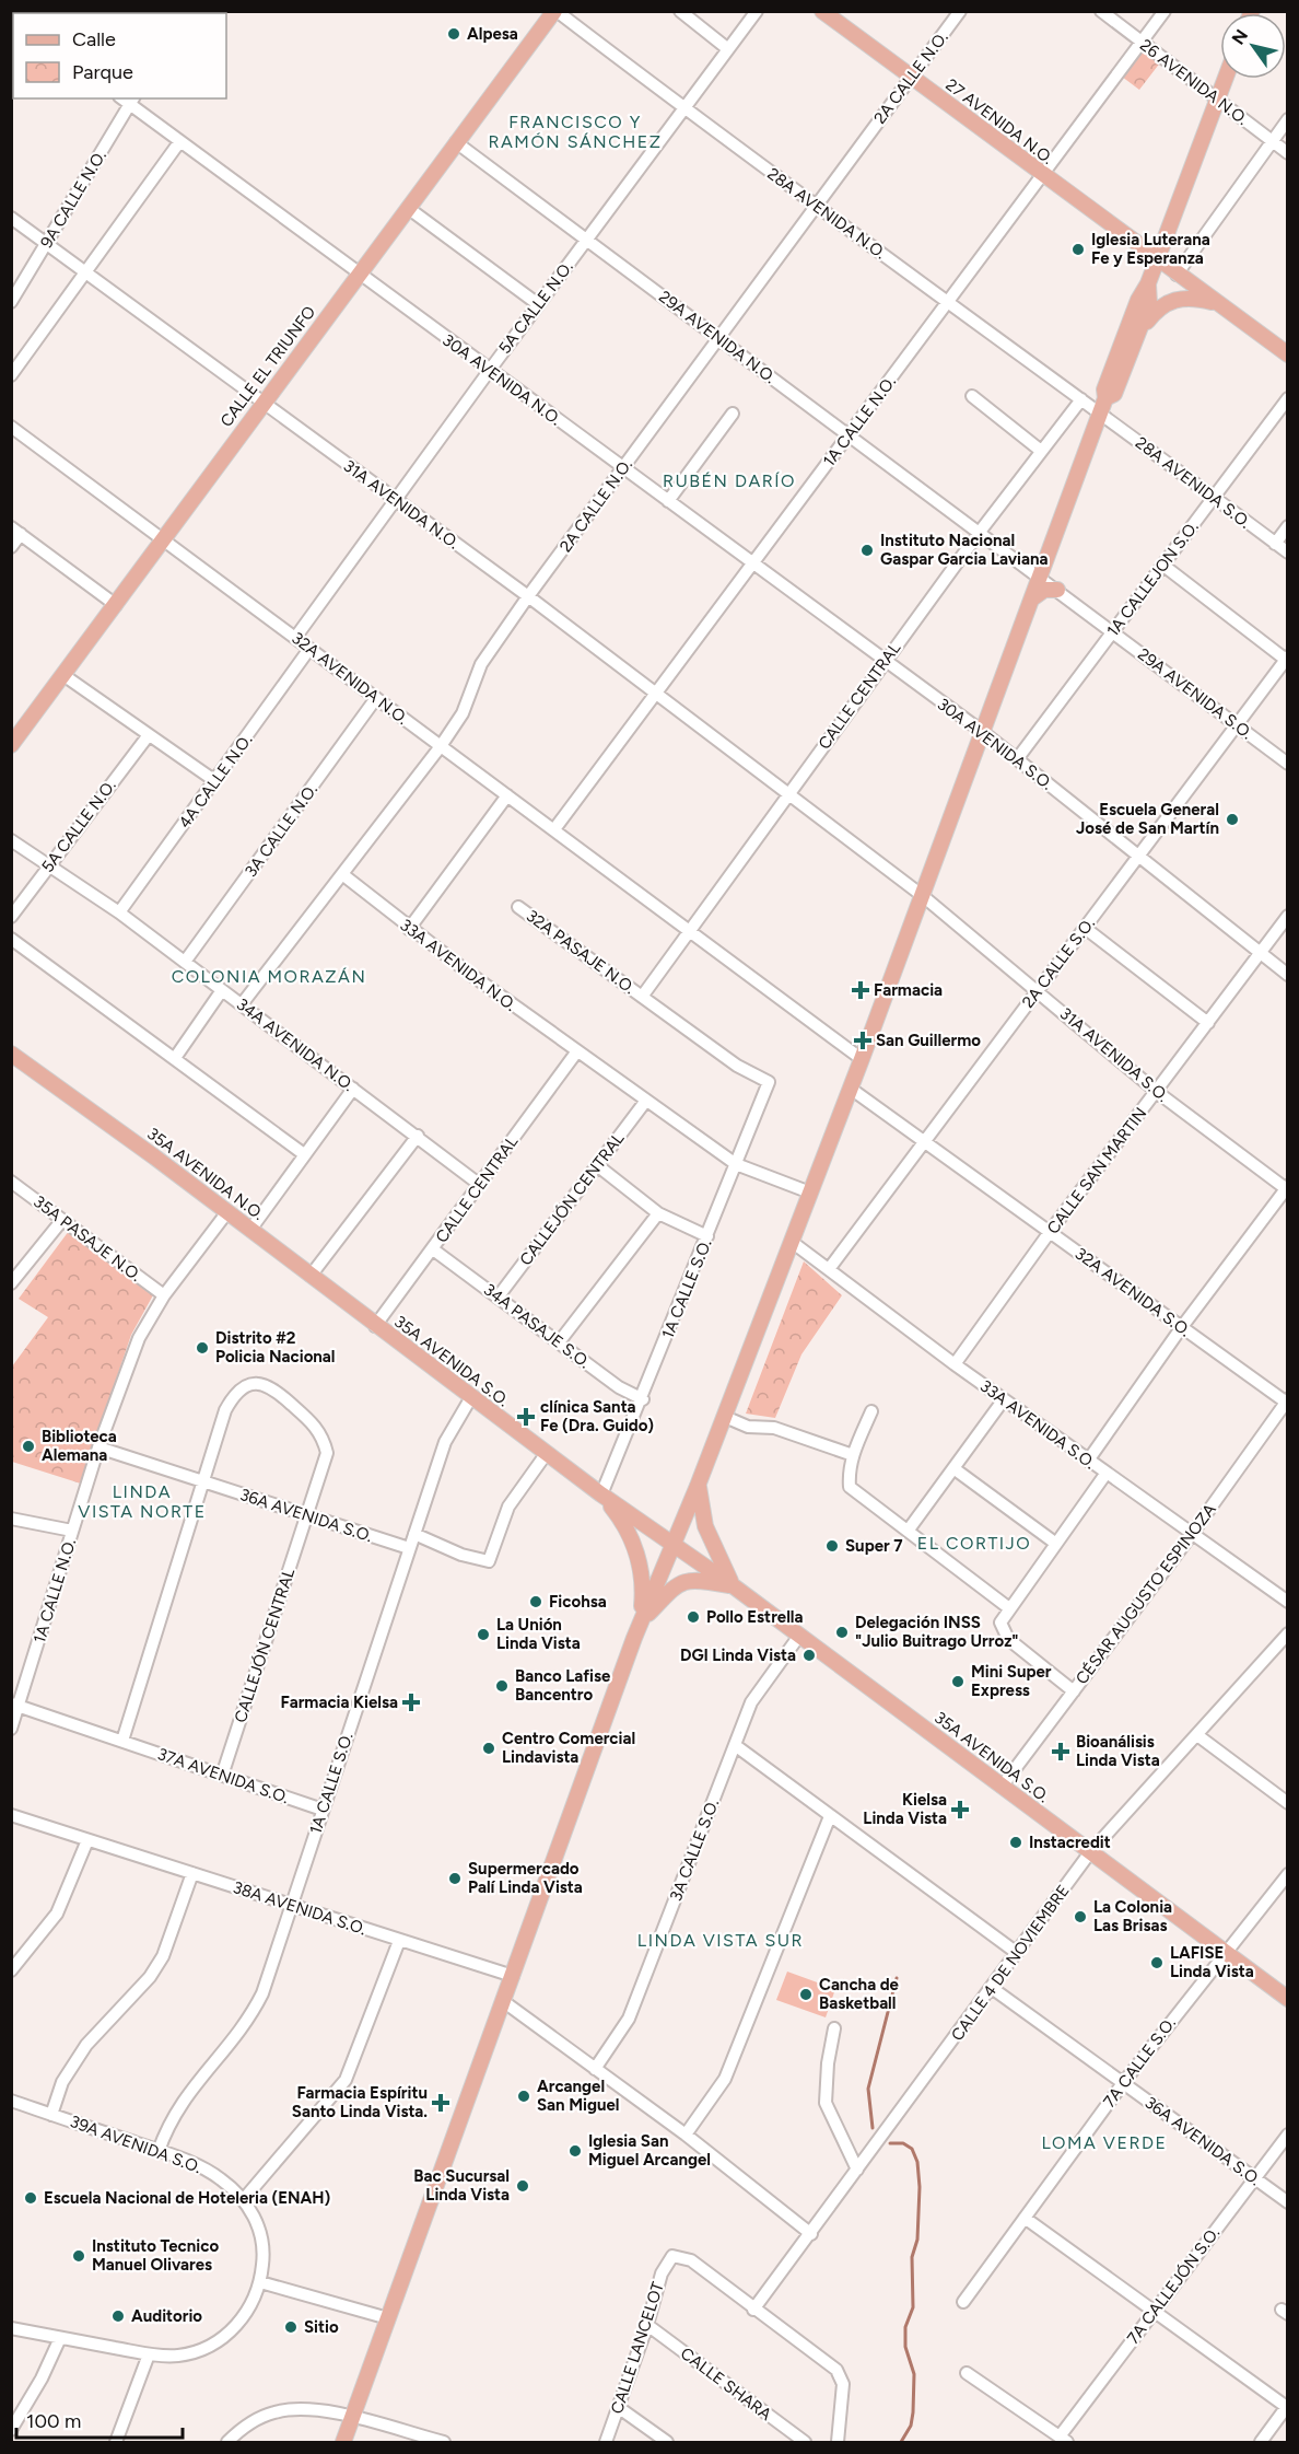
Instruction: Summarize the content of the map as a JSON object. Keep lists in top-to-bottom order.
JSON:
{
  "streets": {
    "main road": [
      "27 AVENIDA N.O.",
      "CALLE EL TRIUNFO",
      "35A AVENIDA N.O.",
      "35A AVENIDA S.O."
    ],
    "street": [
      "2A CALLE N.O.",
      "26 AVENIDA N.O.",
      "9A CALLE N.O.",
      "28A AVENIDA N.O.",
      "5A CALLE N.O.",
      "29A AVENIDA N.O.",
      "30A AVENIDA N.O.",
      "1A CALLE N.O.",
      "28A AVENIDA S.O.",
      "31A AVENIDA N.O.",
      "1A CALLEJON S.O.",
      "32A AVENIDA N.O.",
      "29A AVENIDA S.O.",
      "CALLE CENTRAL",
      "30A AVENIDA S.O.",
      "4A CALLE N.O.",
      "3A CALLE N.O.",
      "32A PASAJE N.O.",
      "2A CALLE S.O.",
      "33A AVENIDA N.O.",
      "34A AVENIDA N.O.",
      "31A AVENIDA S.O.",
      "CALLE SAN MARTIN",
      "CALLEJÓN CENTRAL",
      "35A PASAJE N.O.",
      "1A CALLE S.O.",
      "32A AVENIDA S.O.",
      "34A PASAJE S.O.",
      "33A AVENIDA S.O.",
      "36A AVENIDA S.O.",
      "CÉSAR AUGUSTO ESPINOZA",
      "37A AVENIDA S.O.",
      "3A CALLE S.O.",
      "38A AVENIDA S.O.",
      "CALLE 4 DE NOVIEMBRE",
      "7A CALLE S.O.",
      "39A AVENIDA S.O.",
      "7A CALLEJÓN S.O.",
      "CALLE LANCELOT",
      "CALLE SHARA"
    ]
  },
  "crossings": [
    ["2A CALLE N.O.", "27 AVENIDA N.O."],
    ["2A CALLE N.O.", "28A AVENIDA N.O."],
    ["2A CALLE N.O.", "29A AVENIDA N.O."],
    ["2A CALLE N.O.", "30A AVENIDA N.O."],
    ["2A CALLE N.O.", "31A AVENIDA N.O."],
    ["2A CALLE N.O.", "32A AVENIDA N.O."],
    ["2A CALLE N.O.", "33A AVENIDA N.O."],
    ["2A CALLE N.O.", "34A AVENIDA N.O."],
    ["26 AVENIDA N.O.", "1A CALLE N.O."],
    ["27 AVENIDA N.O.", "1A CALLE N.O."],
    ["9A CALLE N.O.", "30A AVENIDA N.O."],
    ["9A CALLE N.O.", "31A AVENIDA N.O."],
    ["28A AVENIDA N.O.", "5A CALLE N.O."],
    ["28A AVENIDA N.O.", "CALLE EL TRIUNFO"],
    ["28A AVENIDA N.O.", "1A CALLE N.O."],
    ["28A AVENIDA N.O.", "28A AVENIDA S.O."],
    ["28A AVENIDA N.O.", "CALLE CENTRAL"],
    ["5A CALLE N.O.", "29A AVENIDA N.O."],
    ["5A CALLE N.O.", "30A AVENIDA N.O."],
    ["5A CALLE N.O.", "31A AVENIDA N.O."],
    ["5A CALLE N.O.", "32A AVENIDA N.O."],
    ["5A CALLE N.O.", "34A AVENIDA N.O."],
    ["29A AVENIDA N.O.", "CALLE EL TRIUNFO"],
    ["29A AVENIDA N.O.", "1A CALLE N.O."],
    ["29A AVENIDA N.O.", "29A AVENIDA S.O."],
    ["29A AVENIDA N.O.", "CALLE CENTRAL"],
    ["CALLE EL TRIUNFO", "30A AVENIDA N.O."],
    ["CALLE EL TRIUNFO", "31A AVENIDA N.O."],
    ["CALLE EL TRIUNFO", "32A AVENIDA N.O."],
    ["30A AVENIDA N.O.", "1A CALLE N.O."],
    ["30A AVENIDA N.O.", "CALLE CENTRAL"],
    ["30A AVENIDA N.O.", "30A AVENIDA S.O."],
    ["1A CALLE N.O.", "31A AVENIDA N.O."],
    ["1A CALLE N.O.", "32A AVENIDA N.O."],
    ["1A CALLE N.O.", "35A AVENIDA N.O."],
    ["1A CALLE N.O.", "35A PASAJE N.O."],
    ["1A CALLE N.O.", "36A AVENIDA S.O."],
    ["1A CALLE N.O.", "37A AVENIDA S.O."],
    ["28A AVENIDA S.O.", "1A CALLEJON S.O."],
    ["31A AVENIDA N.O.", "CALLE CENTRAL"],
    ["31A AVENIDA N.O.", "31A AVENIDA S.O."],
    ["1A CALLEJON S.O.", "29A AVENIDA S.O."],
    ["1A CALLEJON S.O.", "30A AVENIDA S.O."],
    ["32A AVENIDA N.O.", "CALLE CENTRAL"],
    ["32A AVENIDA N.O.", "4A CALLE N.O."],
    ["32A AVENIDA N.O.", "3A CALLE N.O."],
    ["29A AVENIDA S.O.", "2A CALLE S.O."],
    ["CALLE CENTRAL", "30A AVENIDA S.O."],
    ["CALLE CENTRAL", "32A PASAJE N.O."],
    ["CALLE CENTRAL", "33A AVENIDA N.O."],
    ["CALLE CENTRAL", "34A AVENIDA N.O."],
    ["CALLE CENTRAL", "31A AVENIDA S.O."],
    ["CALLE CENTRAL", "35A AVENIDA N.O."],
    ["CALLE CENTRAL", "34A PASAJE S.O."],
    ["CALLE CENTRAL", "35A AVENIDA S.O."],
    ["30A AVENIDA S.O.", "2A CALLE S.O."],
    ["30A AVENIDA S.O.", "CALLE SAN MARTIN"],
    ["4A CALLE N.O.", "34A AVENIDA N.O."],
    ["3A CALLE N.O.", "34A AVENIDA N.O."],
    ["32A PASAJE N.O.", "1A CALLE S.O."],
    ["2A CALLE S.O.", "31A AVENIDA S.O."],
    ["2A CALLE S.O.", "32A AVENIDA S.O."],
    ["2A CALLE S.O.", "33A AVENIDA S.O."],
    ["31A AVENIDA S.O.", "CALLE SAN MARTIN"],
    ["CALLE SAN MARTIN", "32A AVENIDA S.O."],
    ["CALLE SAN MARTIN", "33A AVENIDA S.O."],
    ["35A AVENIDA N.O.", "35A AVENIDA S.O."],
    ["CALLEJÓN CENTRAL", "34A PASAJE S.O."],
    ["CALLEJÓN CENTRAL", "36A AVENIDA S.O."],
    ["CALLEJÓN CENTRAL", "37A AVENIDA S.O."],
    ["1A CALLE S.O.", "34A PASAJE S.O."],
    ["1A CALLE S.O.", "35A AVENIDA S.O."],
    ["1A CALLE S.O.", "36A AVENIDA S.O."],
    ["1A CALLE S.O.", "37A AVENIDA S.O."],
    ["1A CALLE S.O.", "38A AVENIDA S.O."],
    ["1A CALLE S.O.", "39A AVENIDA S.O."],
    ["32A AVENIDA S.O.", "CÉSAR AUGUSTO ESPINOZA"],
    ["35A AVENIDA S.O.", "CÉSAR AUGUSTO ESPINOZA"],
    ["35A AVENIDA S.O.", "3A CALLE S.O."],
    ["35A AVENIDA S.O.", "CALLE 4 DE NOVIEMBRE"],
    ["35A AVENIDA S.O.", "7A CALLE S.O."],
    ["33A AVENIDA S.O.", "CÉSAR AUGUSTO ESPINOZA"],
    ["36A AVENIDA S.O.", "CALLE 4 DE NOVIEMBRE"],
    ["36A AVENIDA S.O.", "7A CALLE S.O."],
    ["36A AVENIDA S.O.", "7A CALLEJÓN S.O."],
    ["CALLE 4 DE NOVIEMBRE", "CALLE LANCELOT"],
    ["CALLE LANCELOT", "CALLE SHARA"]
  ],
  "districts": [
    "FRANCISCO Y RAMÓN SÁNCHEZ",
    "RUBÉN DARÍO",
    "COLONIA MORAZÁN",
    "LINDA VISTA NORTE",
    "EL CORTIJO",
    "LINDA VISTA SUR",
    "LOMA VERDE"
  ],
  "places": {
    "other": [
      "Alpesa",
      "Iglesia Luterana Fe y Esperanza",
      "Instituto Nacional Gaspar Garcia Laviana",
      "Escuela General José de San Martín",
      "Distrito #2 Policia Nacional",
      "Biblioteca Alemana",
      "Super 7",
      "Ficohsa",
      "Pollo Estrella",
      "Delegación INSS \"Julio Buitrago Urroz\"",
      "La Unión Linda Vista",
      "DGI Linda Vista",
      "Mini Super Express",
      "Banco Lafise Bancentro",
      "Centro Comercial Lindavista",
      "Instacredit",
      "Supermercado Palí Linda Vista",
      "La Colonia Las Brisas",
      "LAFISE Linda Vista",
      "Cancha de Basketball",
      "Arcangel San Miguel",
      "Iglesia San Miguel Arcangel",
      "Bac Sucursal Linda Vista",
      "Escuela Nacional de Hoteleria (ENAH)",
      "Instituto Tecnico Manuel Olivares",
      "Auditorio",
      "Sitio"
    ],
    "health": [
      "Farmacia",
      "San Guillermo",
      "clínica Santa Fe (Dra. Guido)",
      "Farmacia Kielsa",
      "Bioanálisis Linda Vista",
      "Kielsa Linda Vista",
      "Farmacia Espíritu Santo Linda Vista."
    ]
  },
  "legend": ["Calle", "Parque"],
  "scale_bar": "100 m",
  "north": "top left"
}
